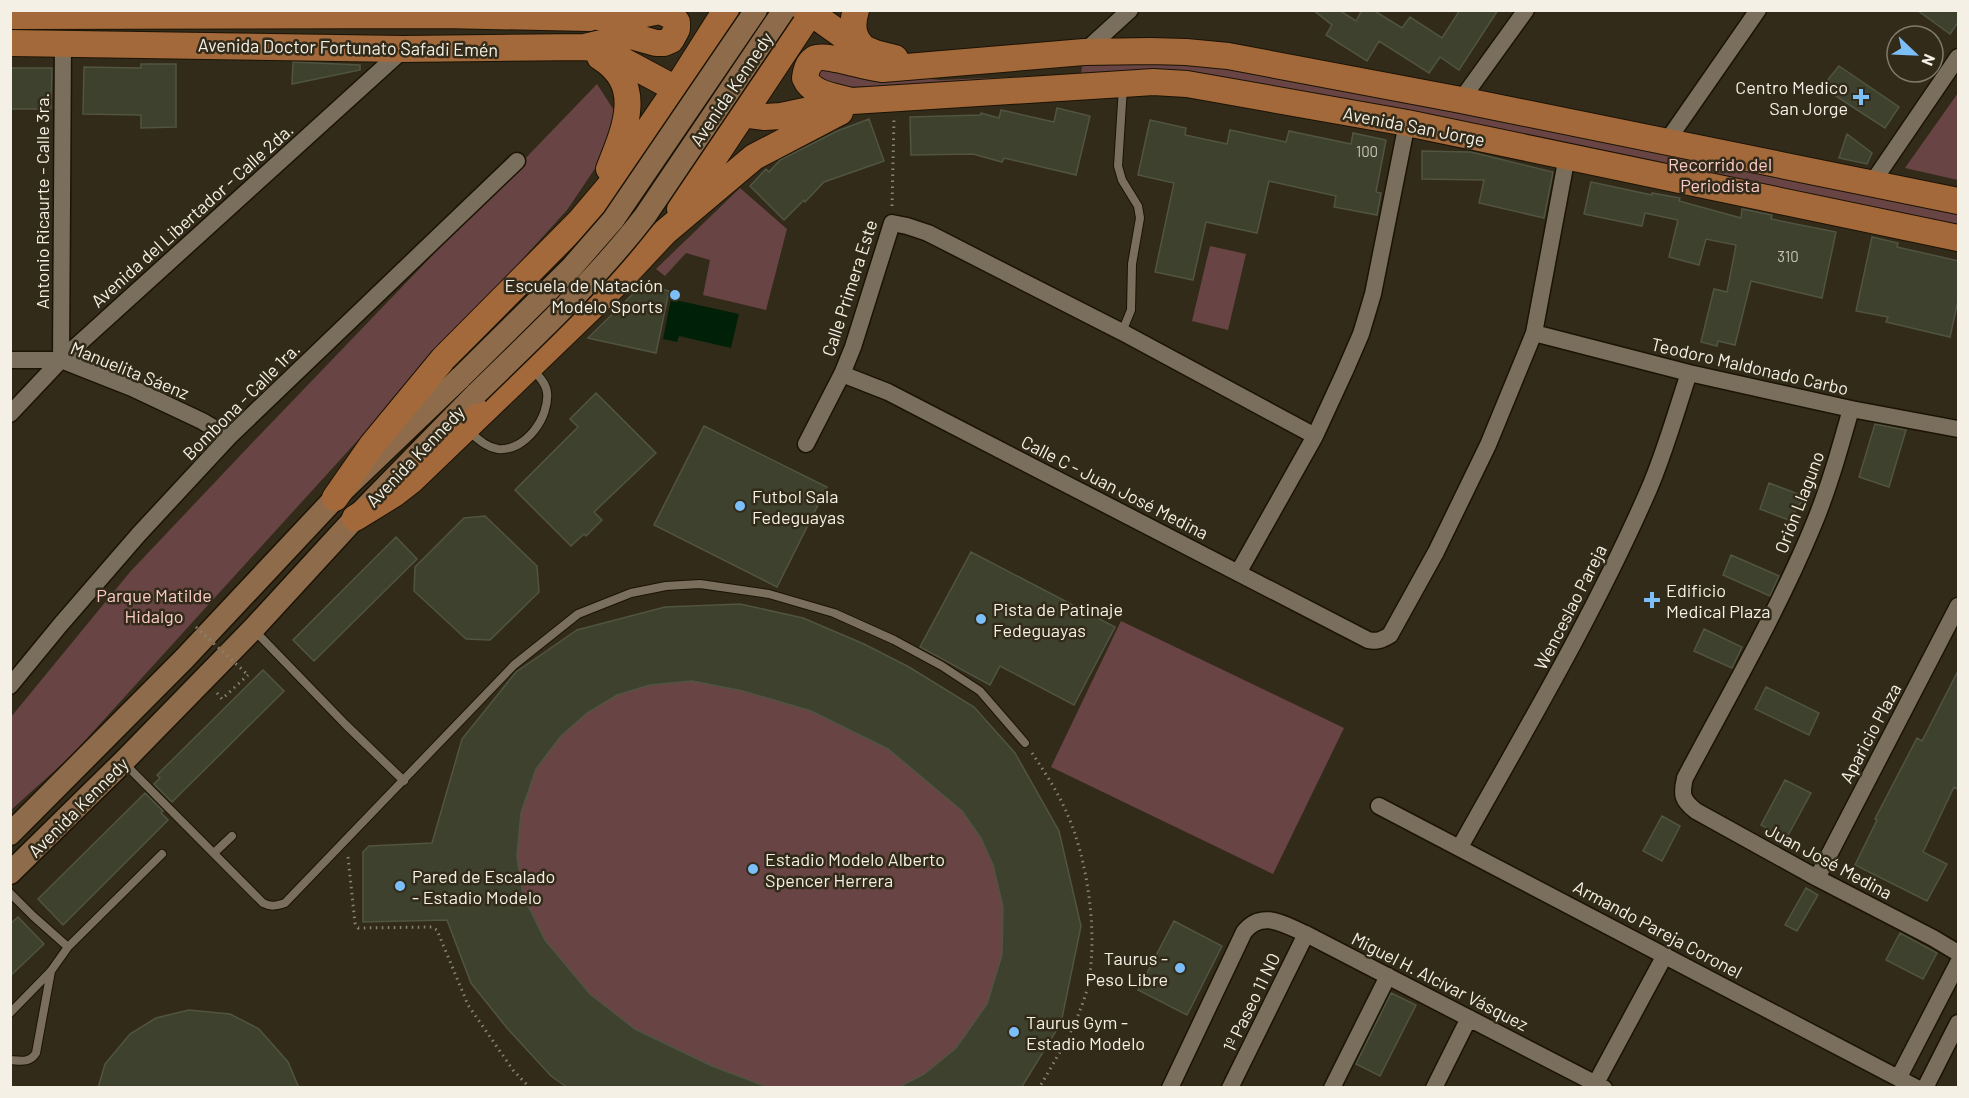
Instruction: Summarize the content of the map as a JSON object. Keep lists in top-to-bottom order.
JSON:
{
  "streets": {
    "main road": ["Avenida Doctor Fortunato Safadi Emén", "Avenida Kennedy", "Avenida San Jorge"],
    "street": [
      "Antonio Ricaurte - Calle 3ra.",
      "Avenida del Libertador - Calle 2da.",
      "Calle Primera Este",
      "Teodoro Maldonado Carbo",
      "Manuelita Sáenz",
      "Bombona - Calle 1ra.",
      "Calle C - Juan José Medina",
      "Orión Llaguno",
      "Wenceslao Pareja",
      "Aparicio Plaza",
      "Juan José Medina",
      "Armando Pareja Coronel",
      "Miguel H. Alcívar Vásquez",
      "1º Paseo 11 NO"
    ]
  },
  "crossings": [
    ["Avenida Doctor Fortunato Safadi Emén", "Avenida San Jorge"],
    ["Avenida Doctor Fortunato Safadi Emén", "Antonio Ricaurte - Calle 3ra."],
    ["Avenida Doctor Fortunato Safadi Emén", "Avenida del Libertador - Calle 2da."],
    ["Avenida San Jorge", "Calle Primera Este"],
    ["Antonio Ricaurte - Calle 3ra.", "Avenida del Libertador - Calle 2da."],
    ["Antonio Ricaurte - Calle 3ra.", "Manuelita Sáenz"],
    ["Avenida del Libertador - Calle 2da.", "Manuelita Sáenz"],
    ["Calle Primera Este", "Calle C - Juan José Medina"],
    ["Teodoro Maldonado Carbo", "Calle C - Juan José Medina"],
    ["Teodoro Maldonado Carbo", "Orión Llaguno"],
    ["Teodoro Maldonado Carbo", "Wenceslao Pareja"],
    ["Manuelita Sáenz", "Bombona - Calle 1ra."],
    ["Orión Llaguno", "Juan José Medina"],
    ["Wenceslao Pareja", "Armando Pareja Coronel"],
    ["Aparicio Plaza", "Juan José Medina"],
    ["Miguel H. Alcívar Vásquez", "1º Paseo 11 NO"]
  ],
  "parks": ["Recorrido del Periodista", "Parque Matilde Hidalgo"],
  "places": {
    "health": ["Centro Medico San Jorge", "Edificio Medical Plaza"],
    "other": [
      "Escuela de Natación Modelo Sports",
      "Futbol Sala Fedeguayas",
      "Pista de Patinaje Fedeguayas",
      "Estadio Modelo Alberto Spencer Herrera",
      "Pared de Escalado - Estadio Modelo",
      "Taurus - Peso Libre",
      "Taurus Gym - Estadio Modelo"
    ]
  },
  "house_numbers": ["100", "310"],
  "north": "bottom right"
}
